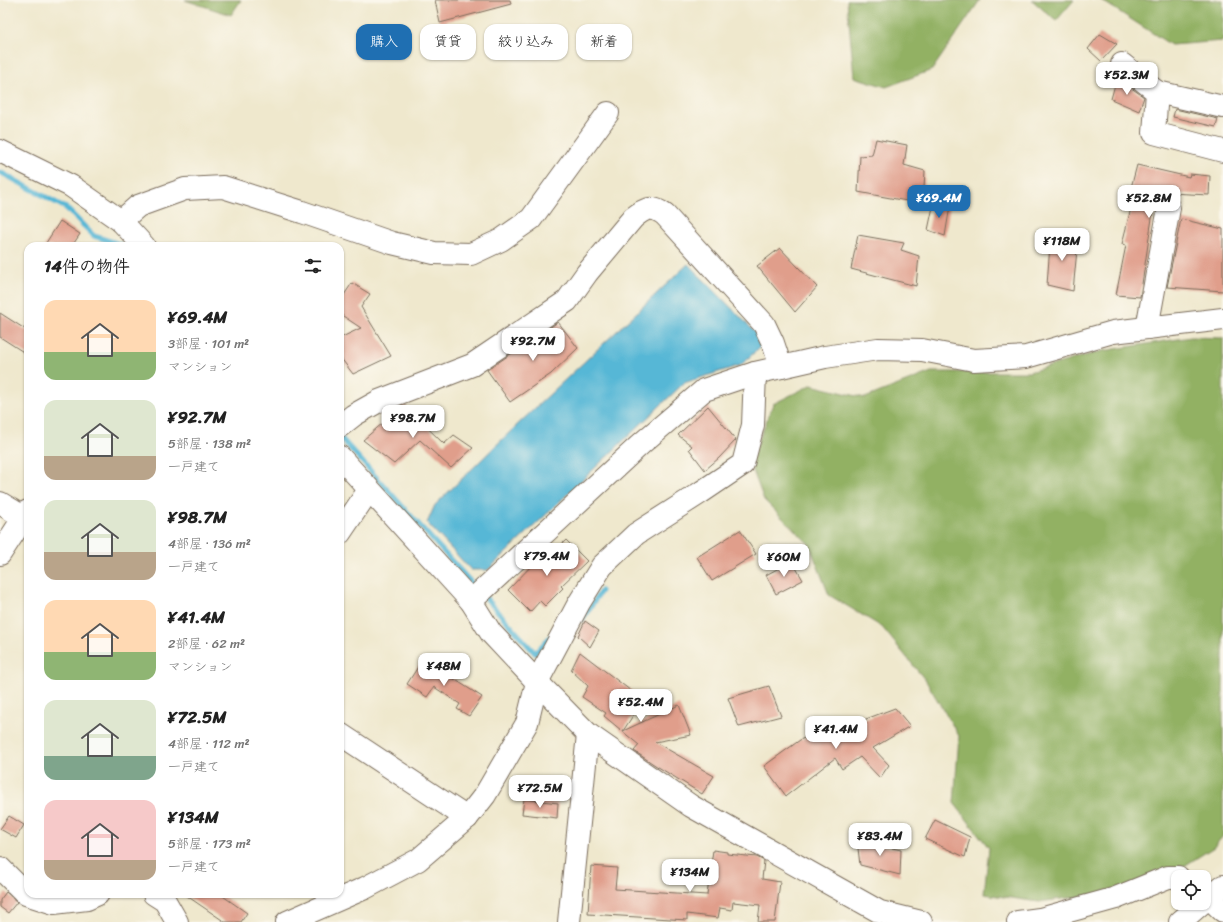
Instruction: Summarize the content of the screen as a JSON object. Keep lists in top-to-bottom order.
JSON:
{
  "page": {
    "chip": [
      "購入",
      "賃貸",
      "絞り込み",
      "新着"
    ],
    "price": [
      "¥52.3M",
      "¥69.4M",
      "¥52.8M",
      "¥118M",
      "¥92.7M",
      "¥98.7M",
      "¥79.4M",
      "¥60M",
      "¥48M",
      "¥52.4M",
      "¥41.4M",
      "¥72.5M",
      "¥83.4M",
      "¥134M"
    ],
    "heading": "14件の物件",
    "list": [
      {
        "name": "¥69.4M",
        "note": "3部屋 · 101 m² · マンション"
      },
      {
        "name": "¥92.7M",
        "note": "5部屋 · 138 m² · 一戸建て"
      },
      {
        "name": "¥98.7M",
        "note": "4部屋 · 136 m² · 一戸建て"
      },
      {
        "name": "¥41.4M",
        "note": "2部屋 · 62 m² · マンション"
      },
      {
        "name": "¥72.5M",
        "note": "4部屋 · 112 m² · 一戸建て"
      },
      {
        "name": "¥134M",
        "note": "5部屋 · 173 m² · 一戸建て"
      }
    ]
  }
}
